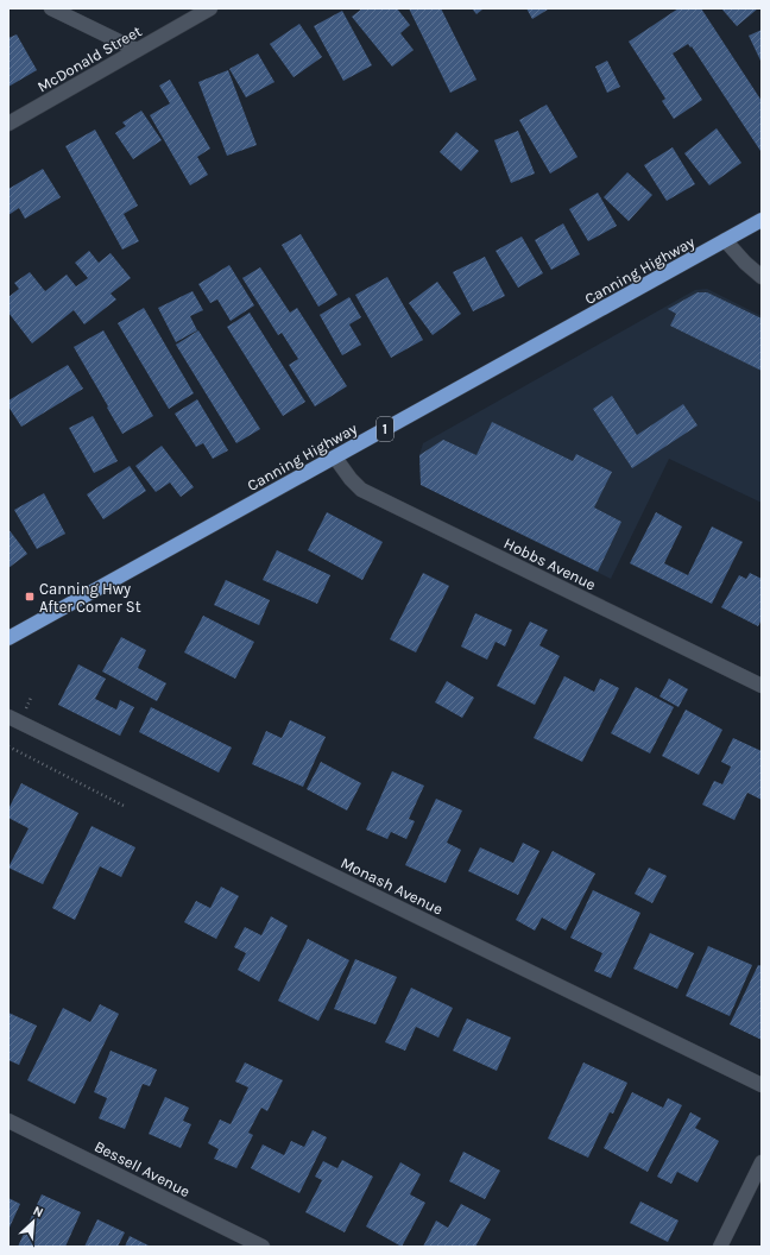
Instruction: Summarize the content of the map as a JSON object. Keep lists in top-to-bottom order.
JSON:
{
  "streets": {
    "highway": ["Canning Highway", "1"],
    "street": [
      "McDonald Street",
      "Hobbs Avenue",
      "Monash Avenue",
      "Bessell Avenue"
    ]
  },
  "crossings": [
    ["Canning Highway", "Hobbs Avenue"]
  ],
  "places": {
    "transit": ["Canning Hwy After Comer St"]
  },
  "north": "top right"
}
